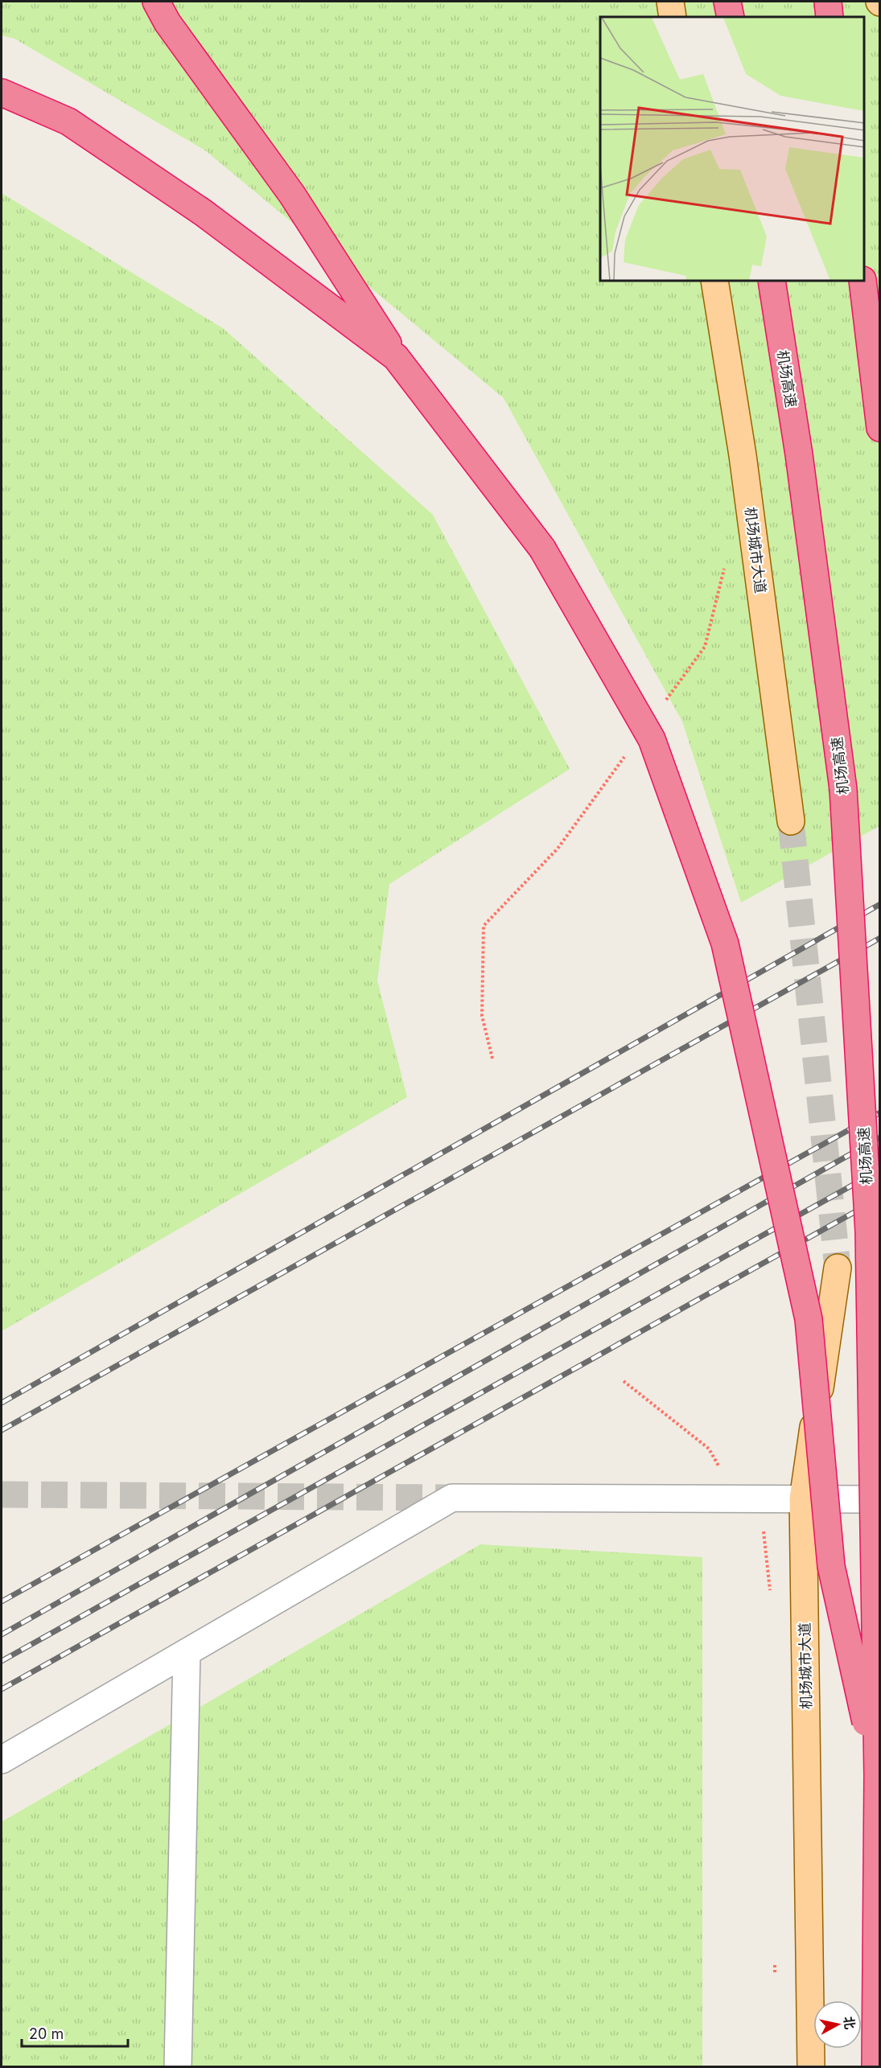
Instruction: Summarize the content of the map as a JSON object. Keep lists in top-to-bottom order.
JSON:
{
  "streets": {
    "highway": ["机场高速"],
    "main road": ["机场城市大道"]
  },
  "scale_bar": "20 m",
  "north": "right"
}
